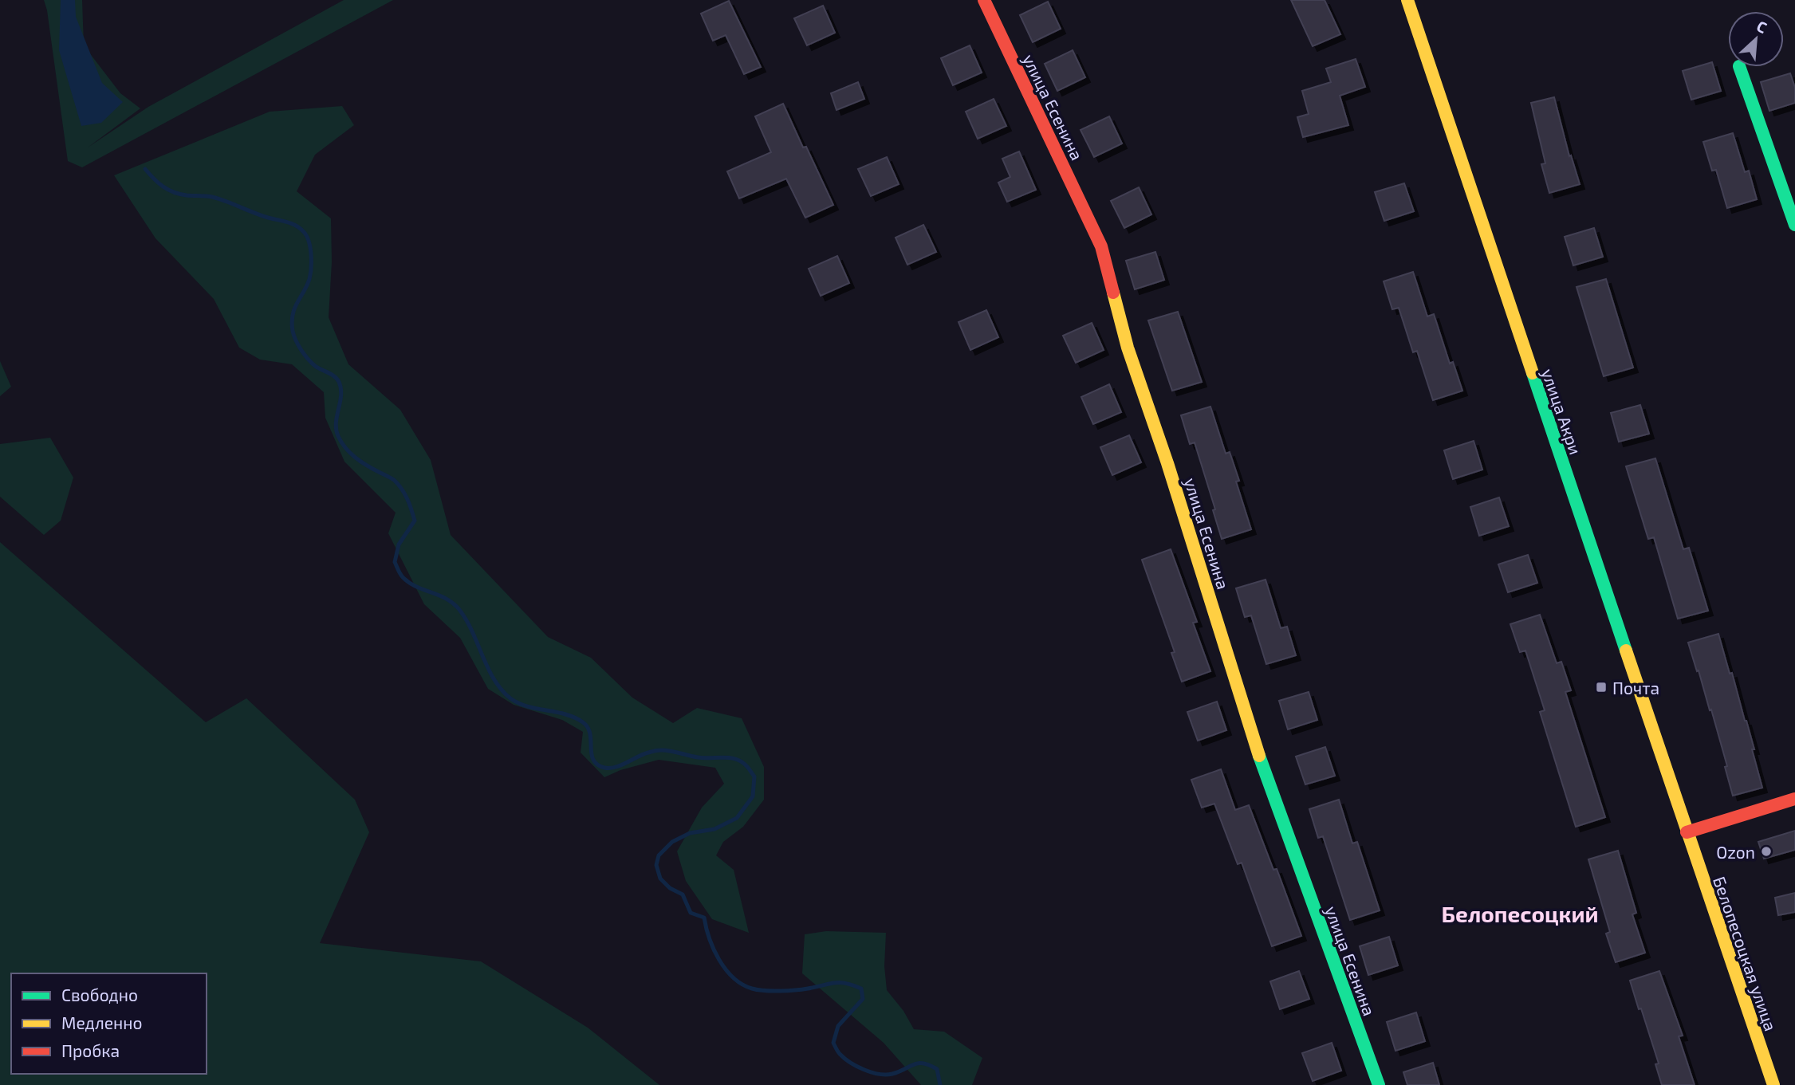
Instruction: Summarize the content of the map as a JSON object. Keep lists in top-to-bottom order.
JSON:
{
  "streets": {
    "street": ["улица Есенина", "улица Акри", "Белопесоцкая улица"]
  },
  "crossings": [
    ["улица Акри", "Белопесоцкая улица"]
  ],
  "districts": ["Белопесоцкий"],
  "places": {
    "transit": ["Почта"],
    "other": ["Ozon"]
  },
  "legend": ["Свободно", "Медленно", "Пробка"],
  "north": "top right"
}
